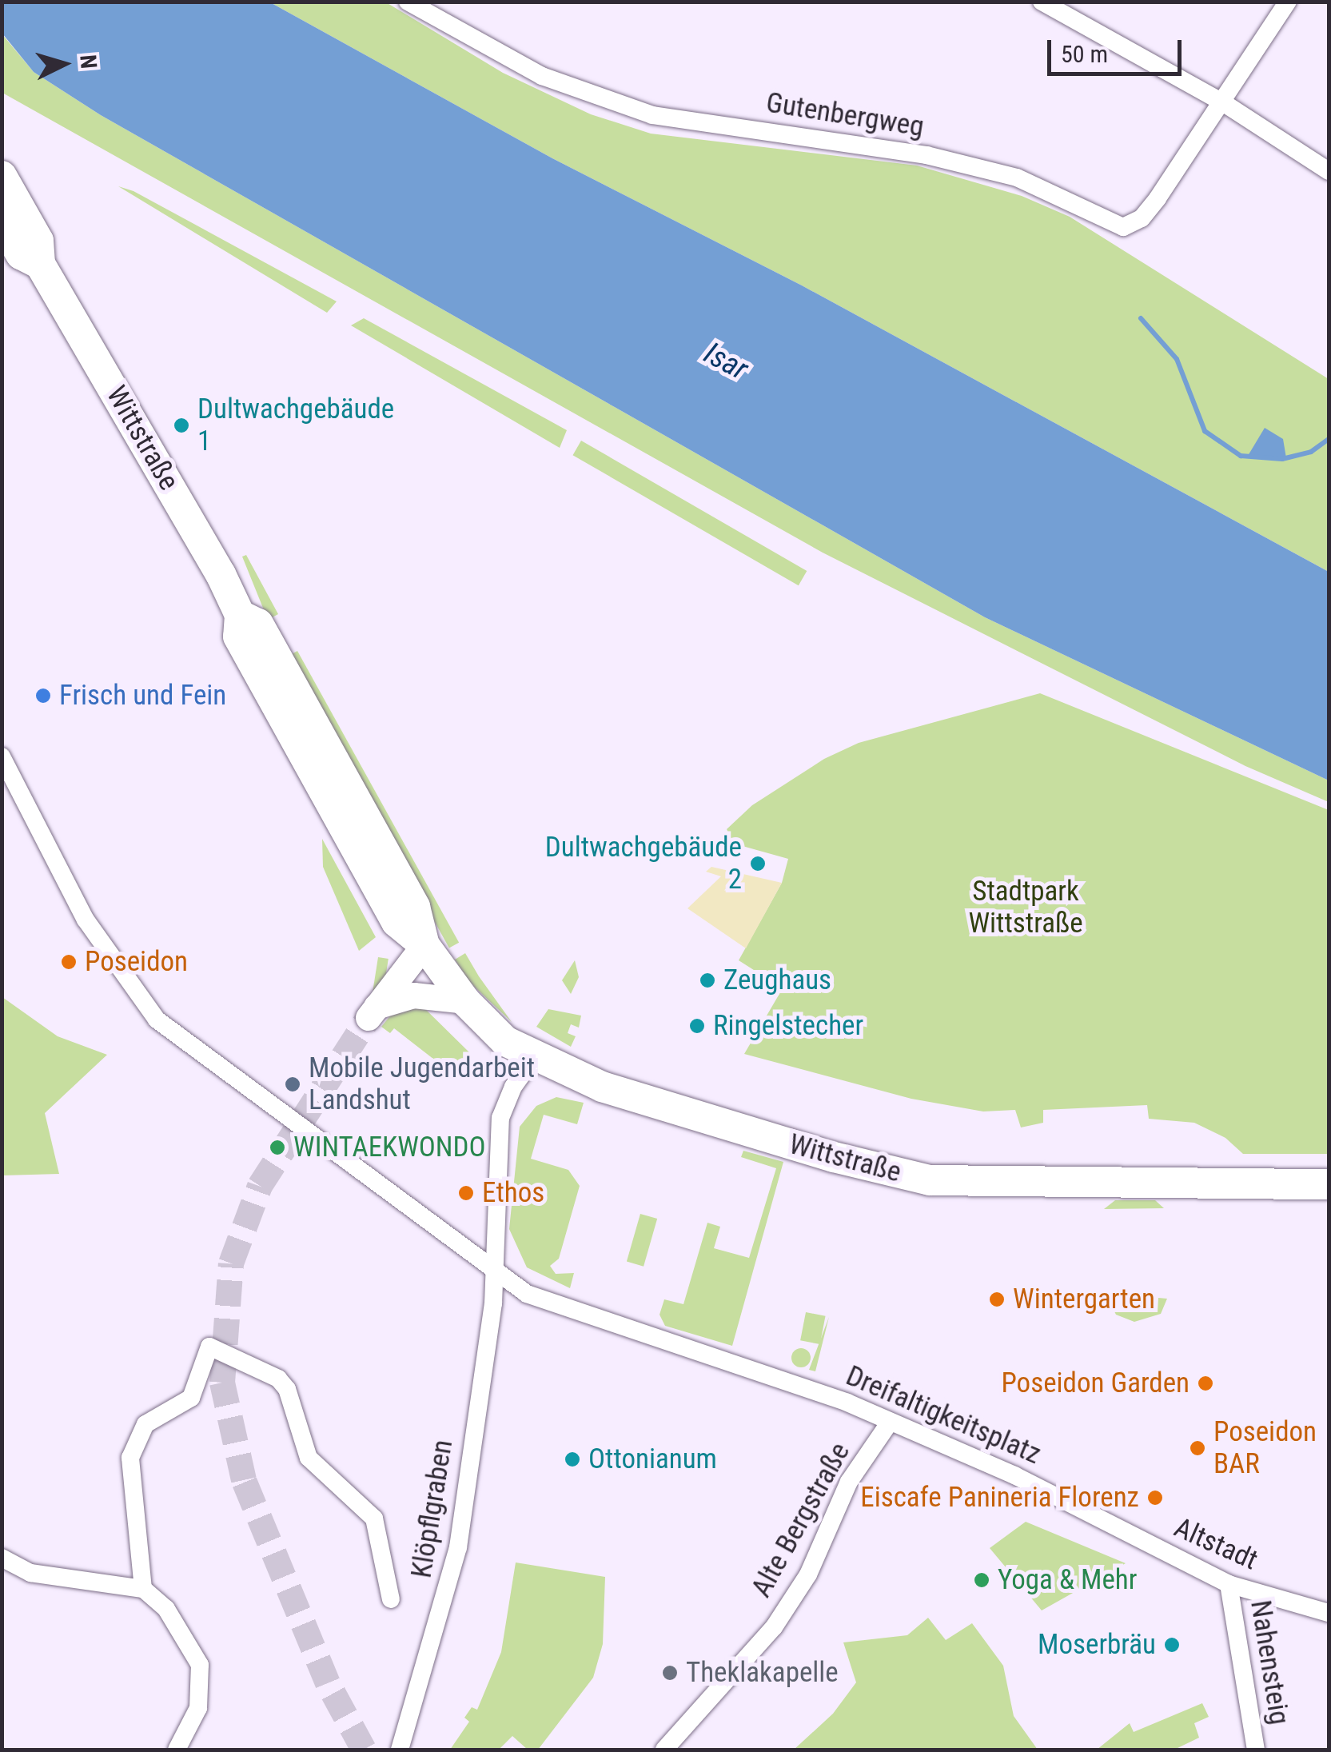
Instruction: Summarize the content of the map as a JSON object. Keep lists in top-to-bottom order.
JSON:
{
  "streets": {
    "main road": ["Wittstraße"],
    "street": [
      "Gutenbergweg",
      "Dreifaltigkeitsplatz",
      "Klöpflgraben",
      "Alte Bergstraße",
      "Altstadt",
      "Nahensteig"
    ]
  },
  "crossings": [
    ["Wittstraße", "Klöpflgraben"],
    ["Dreifaltigkeitsplatz", "Klöpflgraben"],
    ["Dreifaltigkeitsplatz", "Alte Bergstraße"],
    ["Dreifaltigkeitsplatz", "Altstadt"],
    ["Altstadt", "Nahensteig"]
  ],
  "water": ["Isar"],
  "parks": ["Stadtpark Wittstraße"],
  "places": [
    "Dultwachgebäude 1",
    "Frisch und Fein",
    "Dultwachgebäude 2",
    "Poseidon",
    "Zeughaus",
    "Ringelstecher",
    "Mobile Jugendarbeit Landshut",
    "WINTAEKWONDO",
    "Ethos",
    "Wintergarten",
    "Poseidon Garden",
    "Poseidon BAR",
    "Ottonianum",
    "Eiscafe Panineria Florenz",
    "Yoga & Mehr",
    "Moserbräu",
    "Theklakapelle"
  ],
  "scale_bar": "50 m",
  "north": "right"
}
